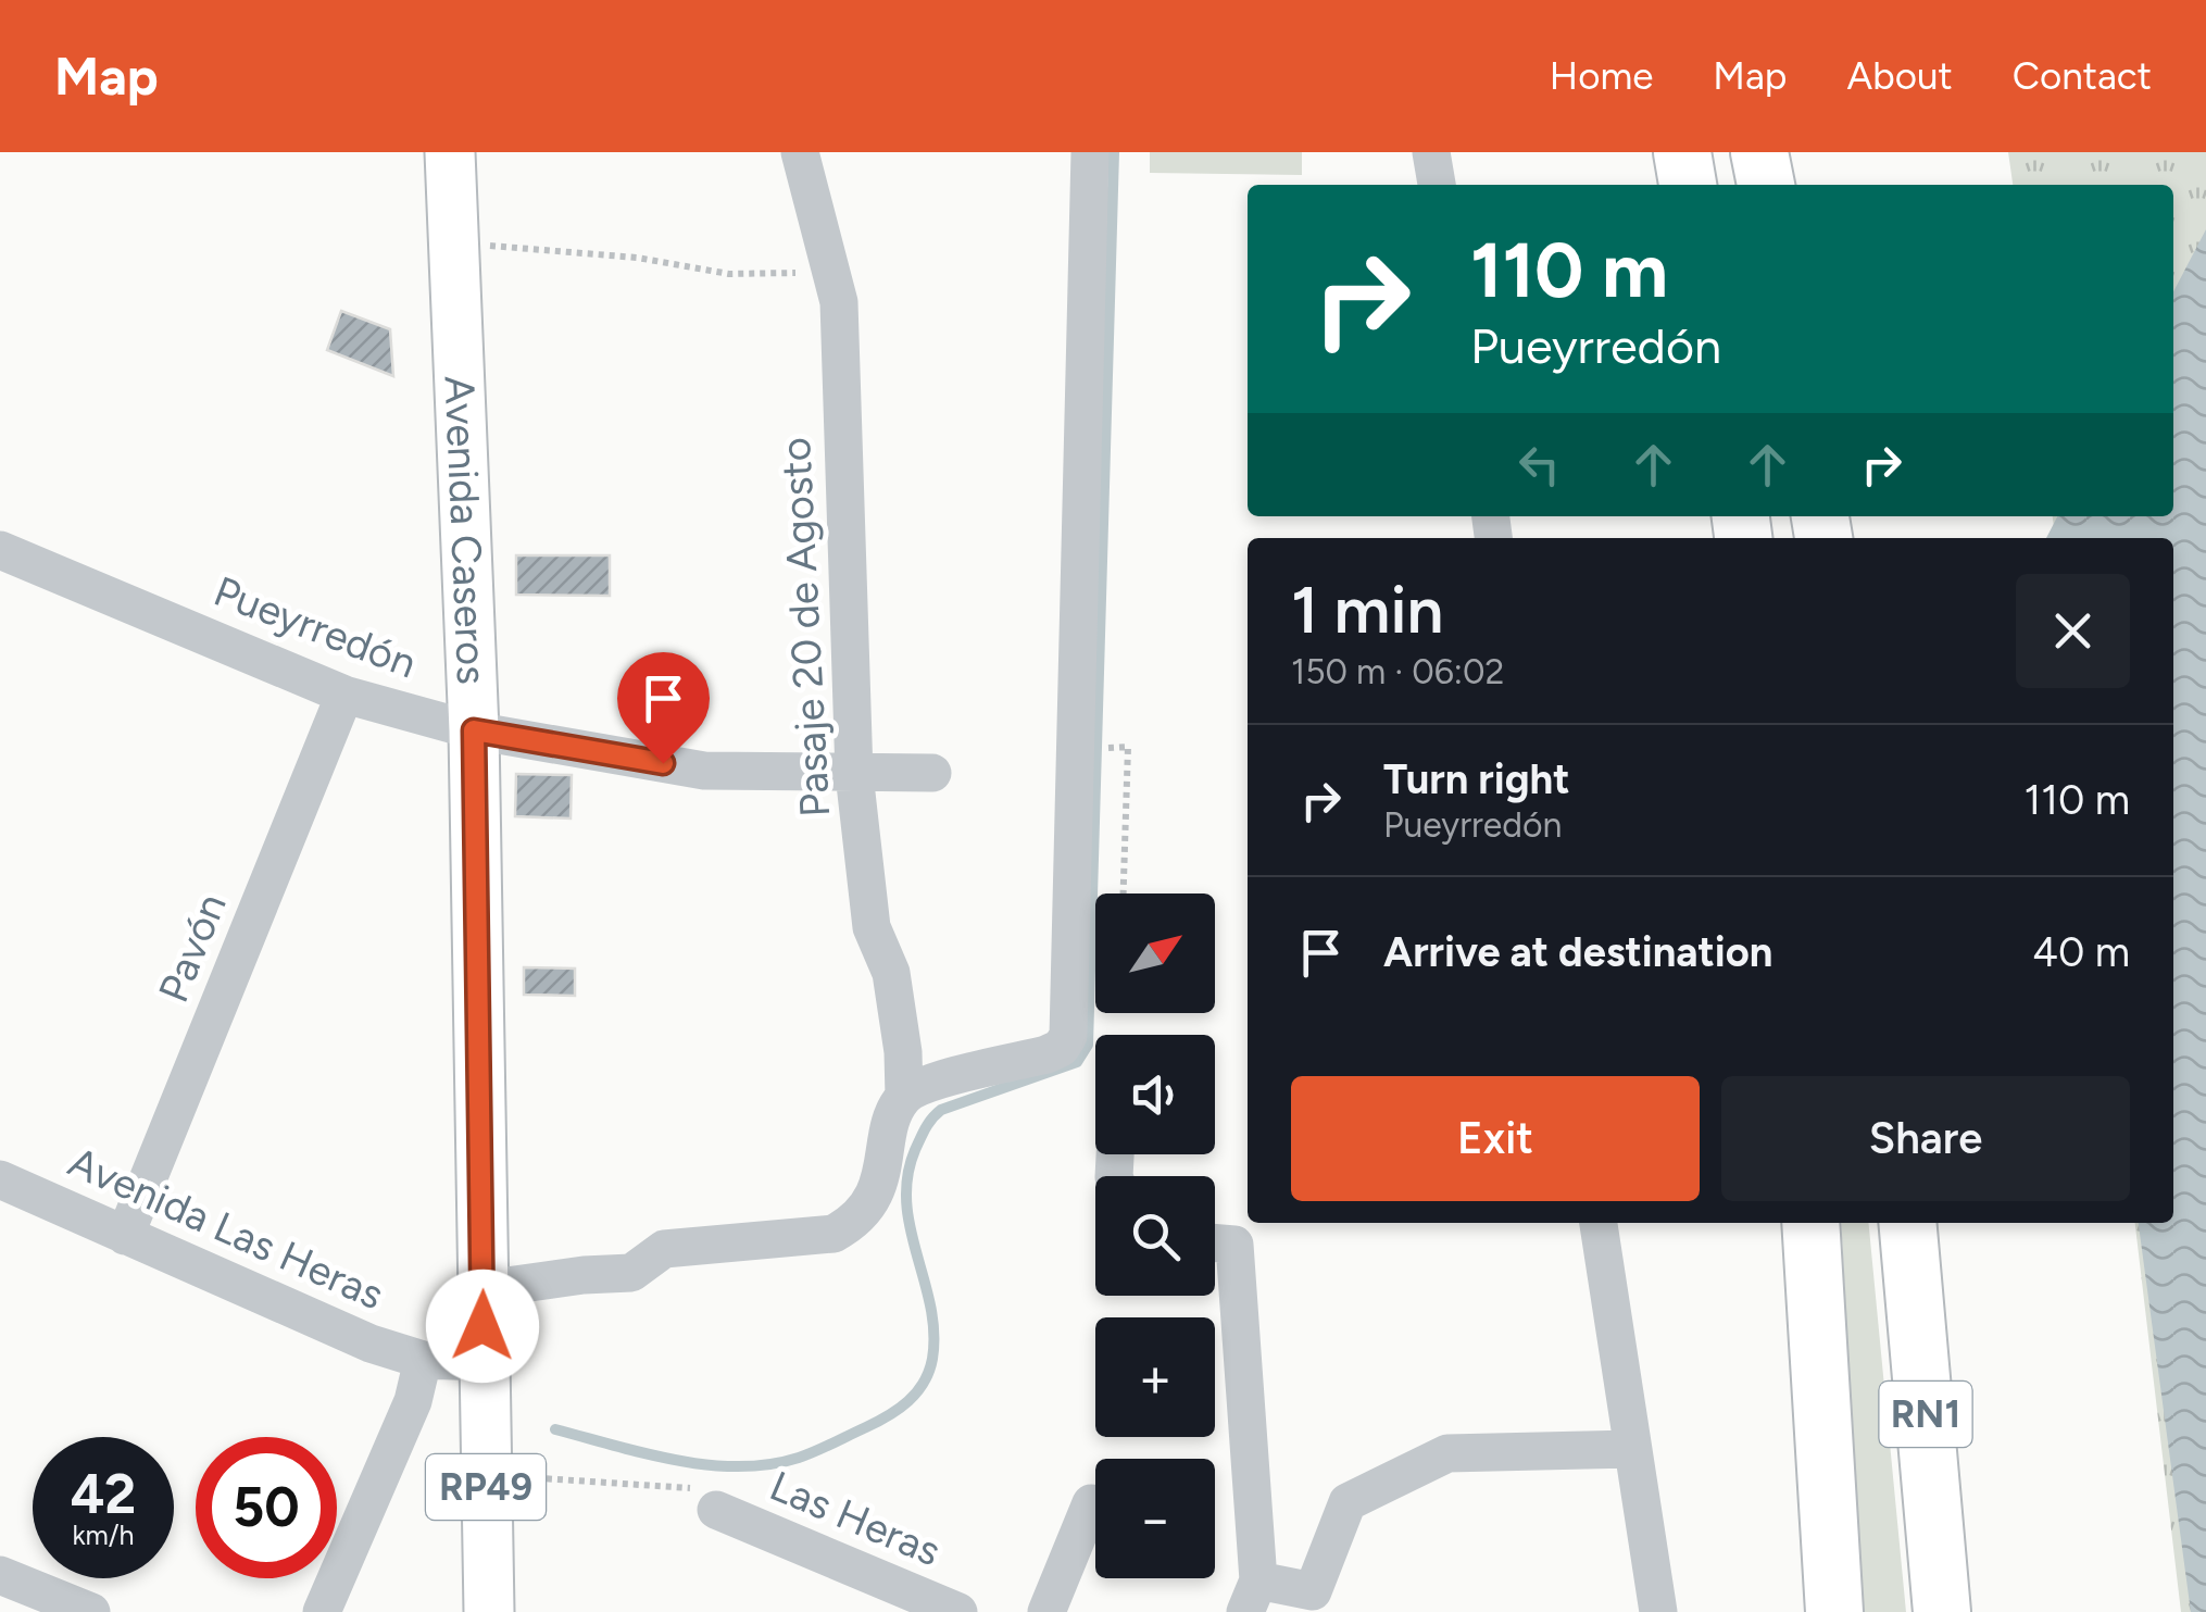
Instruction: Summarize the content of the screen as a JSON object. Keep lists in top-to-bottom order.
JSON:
{
  "streets": {
    "highway": ["RN1"],
    "main road": ["Avenida Caseros", "RP49"],
    "street": [
      "Pueyrredón",
      "Pasaje 20 de Agosto",
      "Pavón",
      "Avenida Las Heras",
      "Las Heras"
    ]
  },
  "crossings": [
    ["Avenida Caseros", "Pueyrredón"],
    ["Avenida Caseros", "Avenida Las Heras"],
    ["Avenida Caseros", "RP49"],
    ["Pueyrredón", "Pasaje 20 de Agosto"],
    ["Pueyrredón", "Pavón"],
    ["Pavón", "Avenida Las Heras"],
    ["Avenida Las Heras", "RP49"]
  ],
  "north": "top right",
  "page": {
    "header": "Map",
    "nav": [
      "Home",
      "Map",
      "About",
      "Contact"
    ],
    "turn": ["110 m", "Pueyrredón"],
    "heading": ["1 min", "150 m · 06:02"],
    "list": [
      {
        "name": "Turn right",
        "note": "Pueyrredón",
        "value": "110 m"
      },
      {
        "name": "Arrive at destination",
        "value": "40 m"
      }
    ],
    "map_buttons": ["+", "−"],
    "buttons": ["Exit", "Share"],
    "speed": "42 km/h",
    "limit": "50"
  }
}
